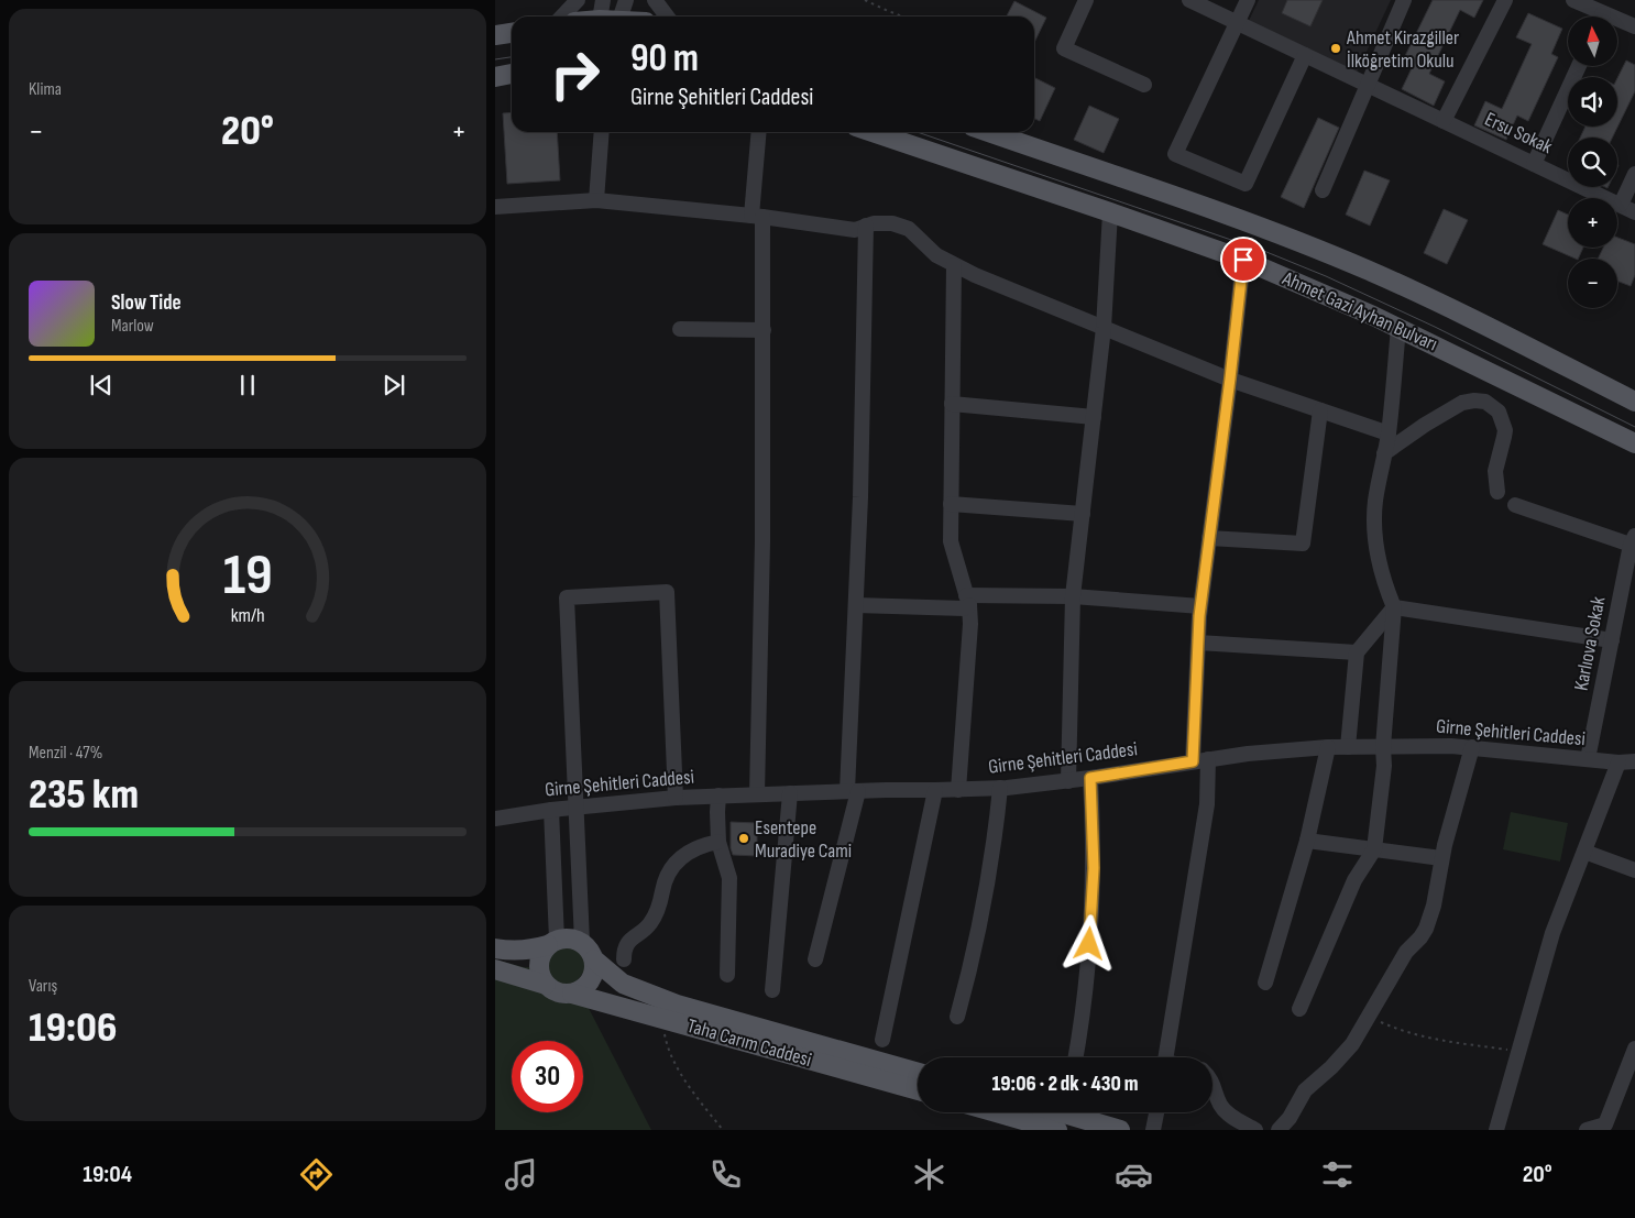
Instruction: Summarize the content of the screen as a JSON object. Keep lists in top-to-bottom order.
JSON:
{
  "streets": {
    "main road": ["Ahmet Gazi Ayhan Bulvarı", "Taha Carım Caddesi"],
    "street": ["Ersu Sokak", "Karlıova Sokak", "Girne Şehitleri Caddesi"]
  },
  "crossings": [
    ["Karlıova Sokak", "Girne Şehitleri Caddesi"]
  ],
  "places": ["Ahmet Kirazgiller İlköğretim Okulu", "Esentepe Muradiye Cami"],
  "north": "top",
  "page": {
    "tile": [
      "Klima",
      ["Menzil · 47%", "235 km"],
      ["Varış", "19:06"]
    ],
    "map_buttons": ["+", "−"],
    "turn": ["90 m", "Girne Şehitleri Caddesi"],
    "heat": ["−", "20°", "+"],
    "song": ["Slow Tide", "Marlow"],
    "limit": "30",
    "trip": "19:06 · 2 dk · 430 m",
    "tabs": ["19:04", "20°"],
    "gauge": ["19", "km/h"]
  }
}
